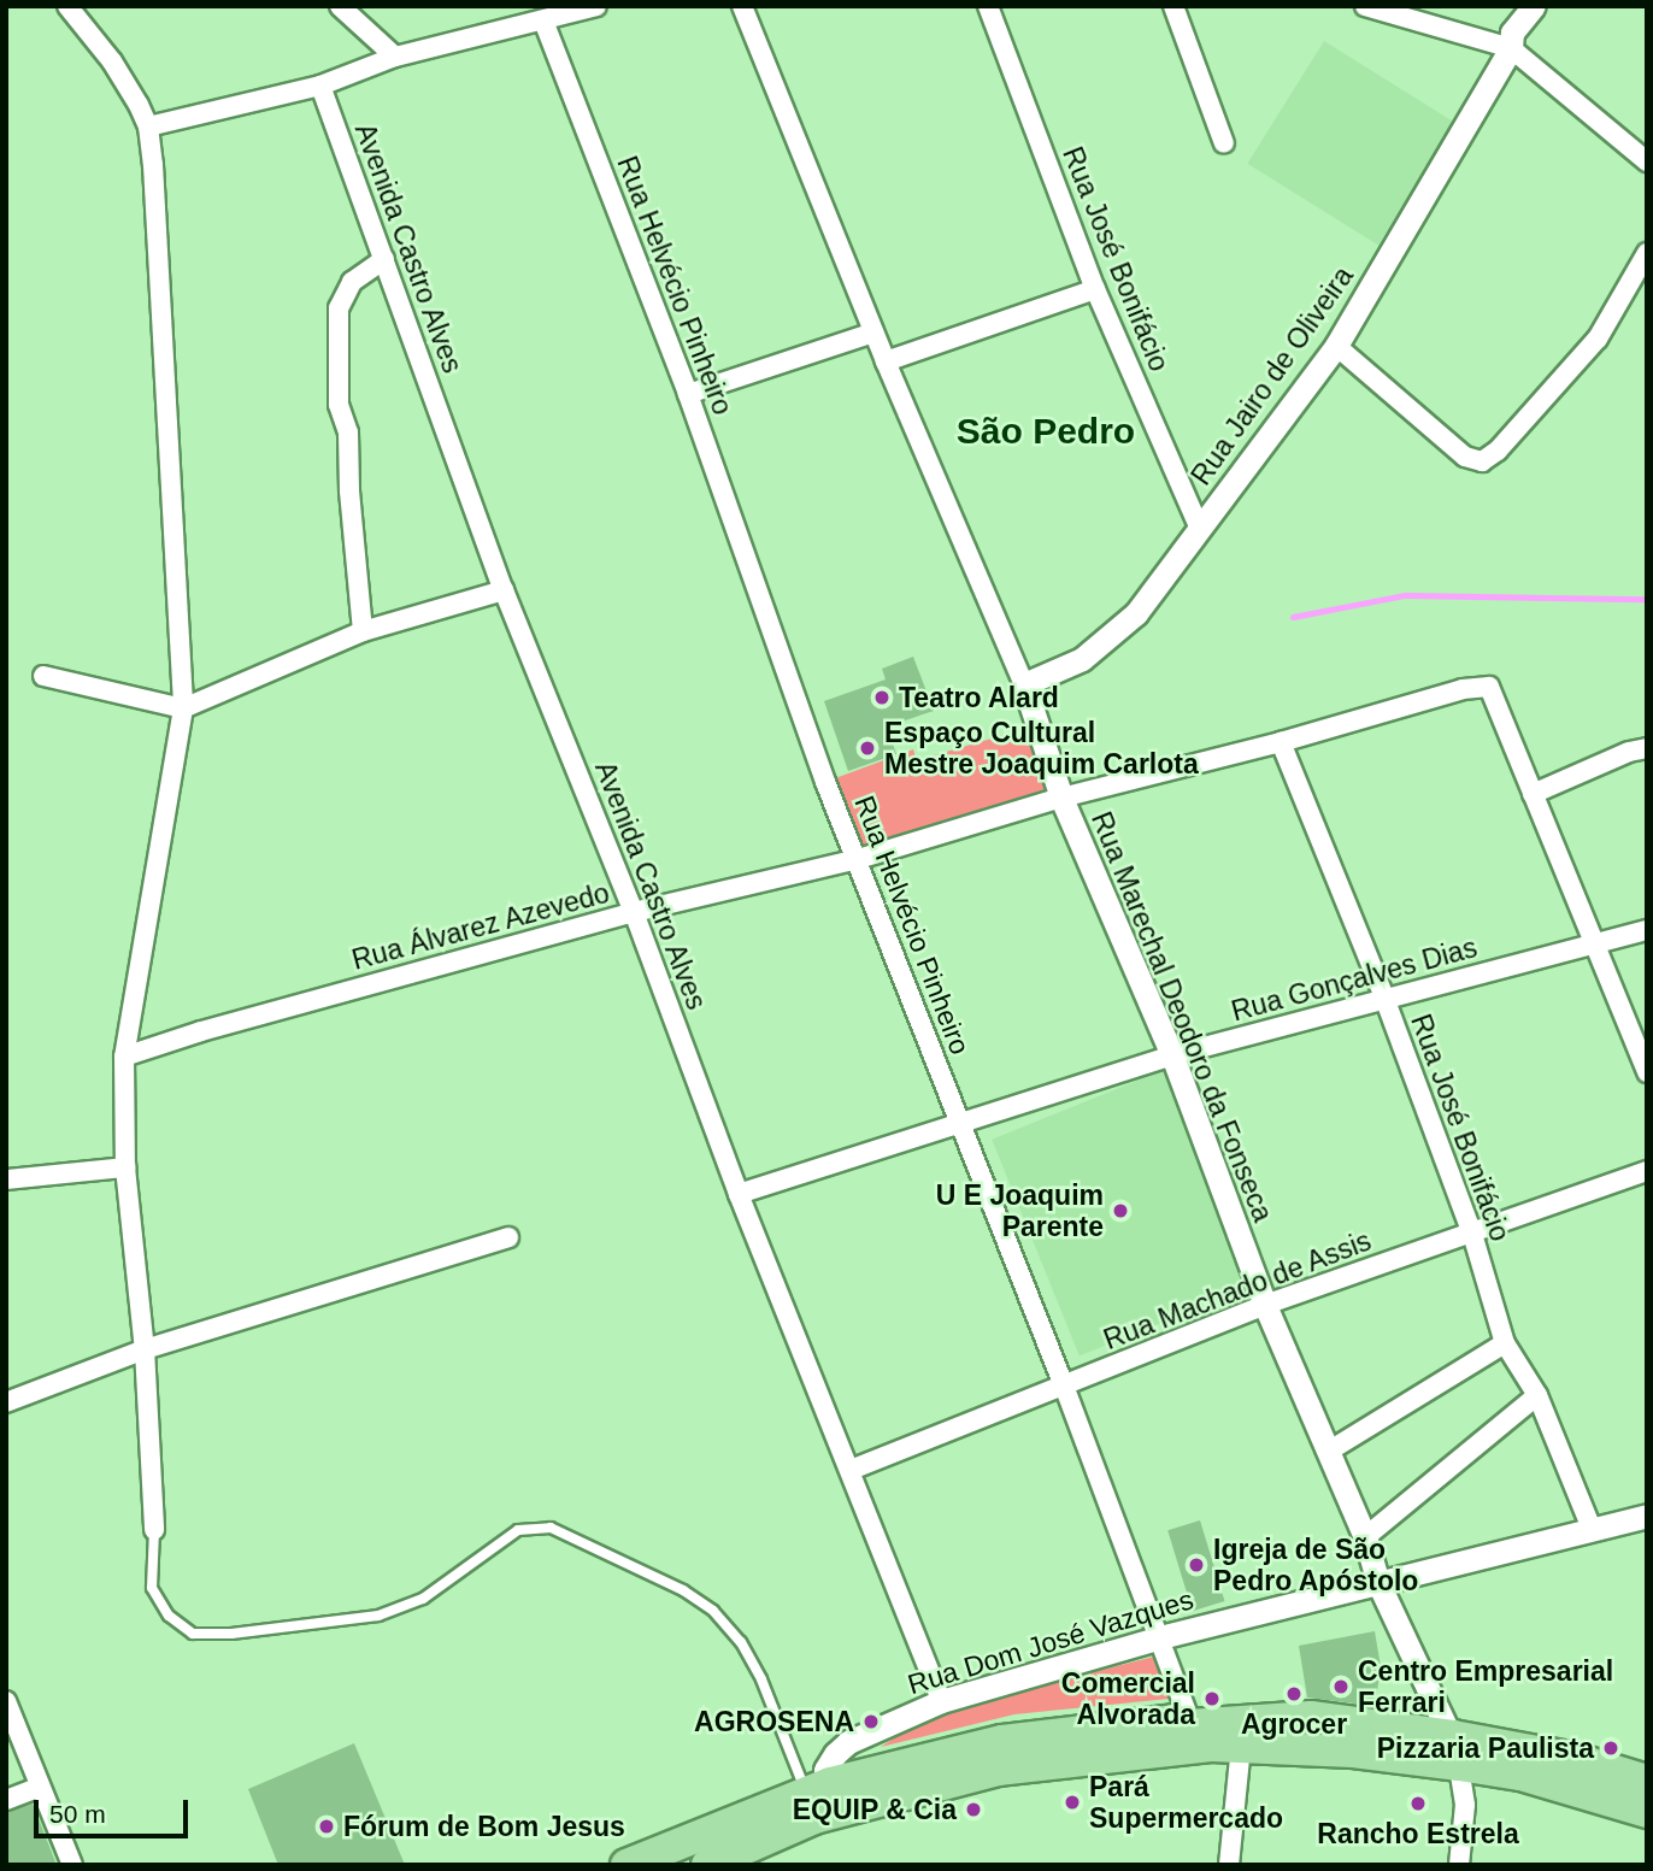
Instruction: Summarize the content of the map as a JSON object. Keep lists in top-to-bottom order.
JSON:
{
  "streets": {
    "street": [
      "Avenida Castro Alves",
      "Rua José Bonifácio",
      "Rua Helvécio Pinheiro",
      "Rua Jairo de Oliveira",
      "Rua Álvarez Azevedo",
      "Rua Gonçalves Dias",
      "Rua Marechal Deodoro da Fonseca",
      "Rua Machado de Assis",
      "Rua Dom José Vazques"
    ]
  },
  "crossings": [
    ["Avenida Castro Alves", "Rua Álvarez Azevedo"],
    ["Avenida Castro Alves", "Rua Gonçalves Dias"],
    ["Avenida Castro Alves", "Rua Machado de Assis"],
    ["Avenida Castro Alves", "Rua Dom José Vazques"],
    ["Rua José Bonifácio", "Rua Jairo de Oliveira"],
    ["Rua José Bonifácio", "Rua Álvarez Azevedo"],
    ["Rua José Bonifácio", "Rua Gonçalves Dias"],
    ["Rua José Bonifácio", "Rua Machado de Assis"],
    ["Rua José Bonifácio", "Rua Dom José Vazques"],
    ["Rua Helvécio Pinheiro", "Rua Álvarez Azevedo"],
    ["Rua Helvécio Pinheiro", "Rua Gonçalves Dias"],
    ["Rua Helvécio Pinheiro", "Rua Machado de Assis"],
    ["Rua Helvécio Pinheiro", "Rua Dom José Vazques"],
    ["Rua Jairo de Oliveira", "Rua Marechal Deodoro da Fonseca"],
    ["Rua Álvarez Azevedo", "Rua Marechal Deodoro da Fonseca"],
    ["Rua Gonçalves Dias", "Rua Marechal Deodoro da Fonseca"],
    ["Rua Marechal Deodoro da Fonseca", "Rua Machado de Assis"],
    ["Rua Marechal Deodoro da Fonseca", "Rua Dom José Vazques"]
  ],
  "districts": ["São Pedro"],
  "places": [
    "Teatro Alard",
    "Espaço Cultural Mestre Joaquim Carlota",
    "U E Joaquim Parente",
    "Igreja de São Pedro Apóstolo",
    "Centro Empresarial Ferrari",
    "Agrocer",
    "Comercial Alvorada",
    "AGROSENA",
    "Pizzaria Paulista",
    "Pará Supermercado",
    "Rancho Estrela",
    "EQUIP & Cia",
    "Fórum de Bom Jesus"
  ],
  "scale_bar": "50 m"
}
